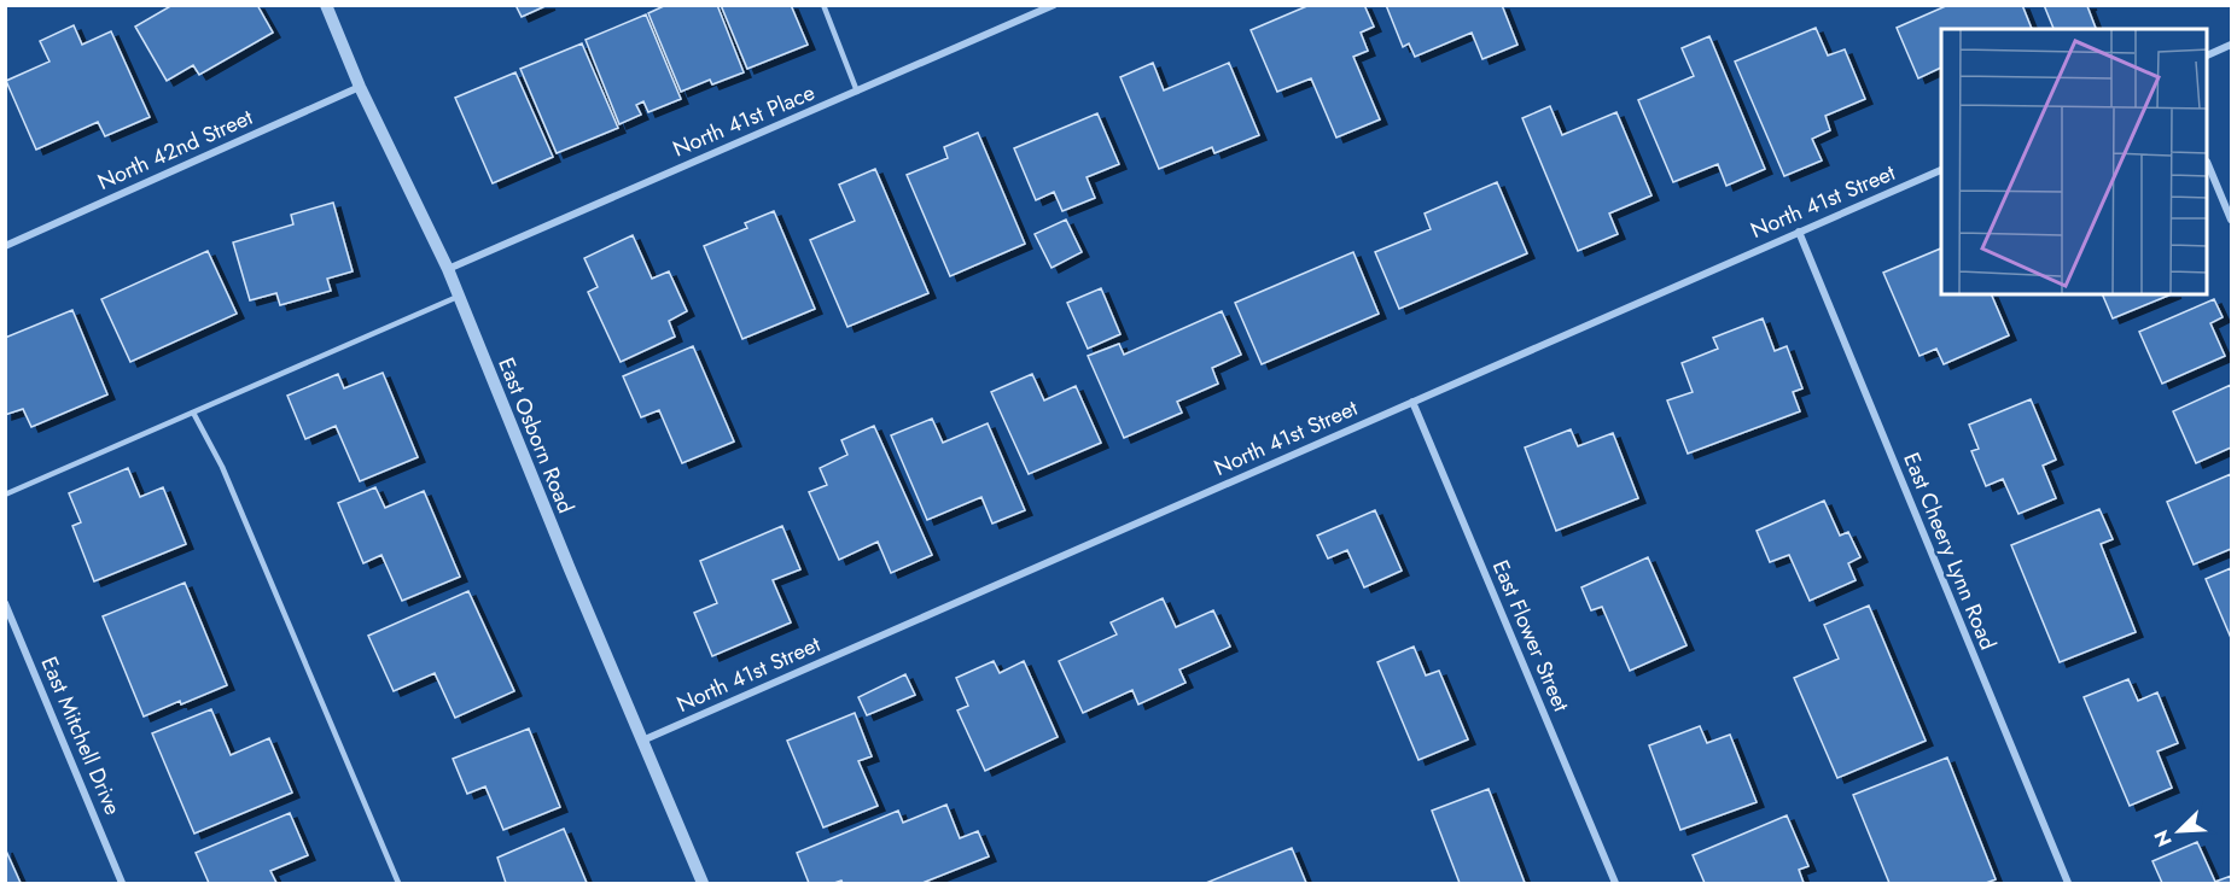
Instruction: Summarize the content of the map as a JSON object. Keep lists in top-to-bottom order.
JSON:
{
  "streets": {
    "street": [
      "North 41st Place",
      "North 42nd Street",
      "North 41st Street",
      "East Osborn Road",
      "East Cheery Lynn Road",
      "East Flower Street",
      "East Mitchell Drive"
    ]
  },
  "crossings": [
    ["North 41st Place", "East Osborn Road"],
    ["North 42nd Street", "East Osborn Road"],
    ["North 41st Street", "East Osborn Road"],
    ["North 41st Street", "East Cheery Lynn Road"],
    ["North 41st Street", "East Flower Street"]
  ],
  "north": "bottom left"
}
